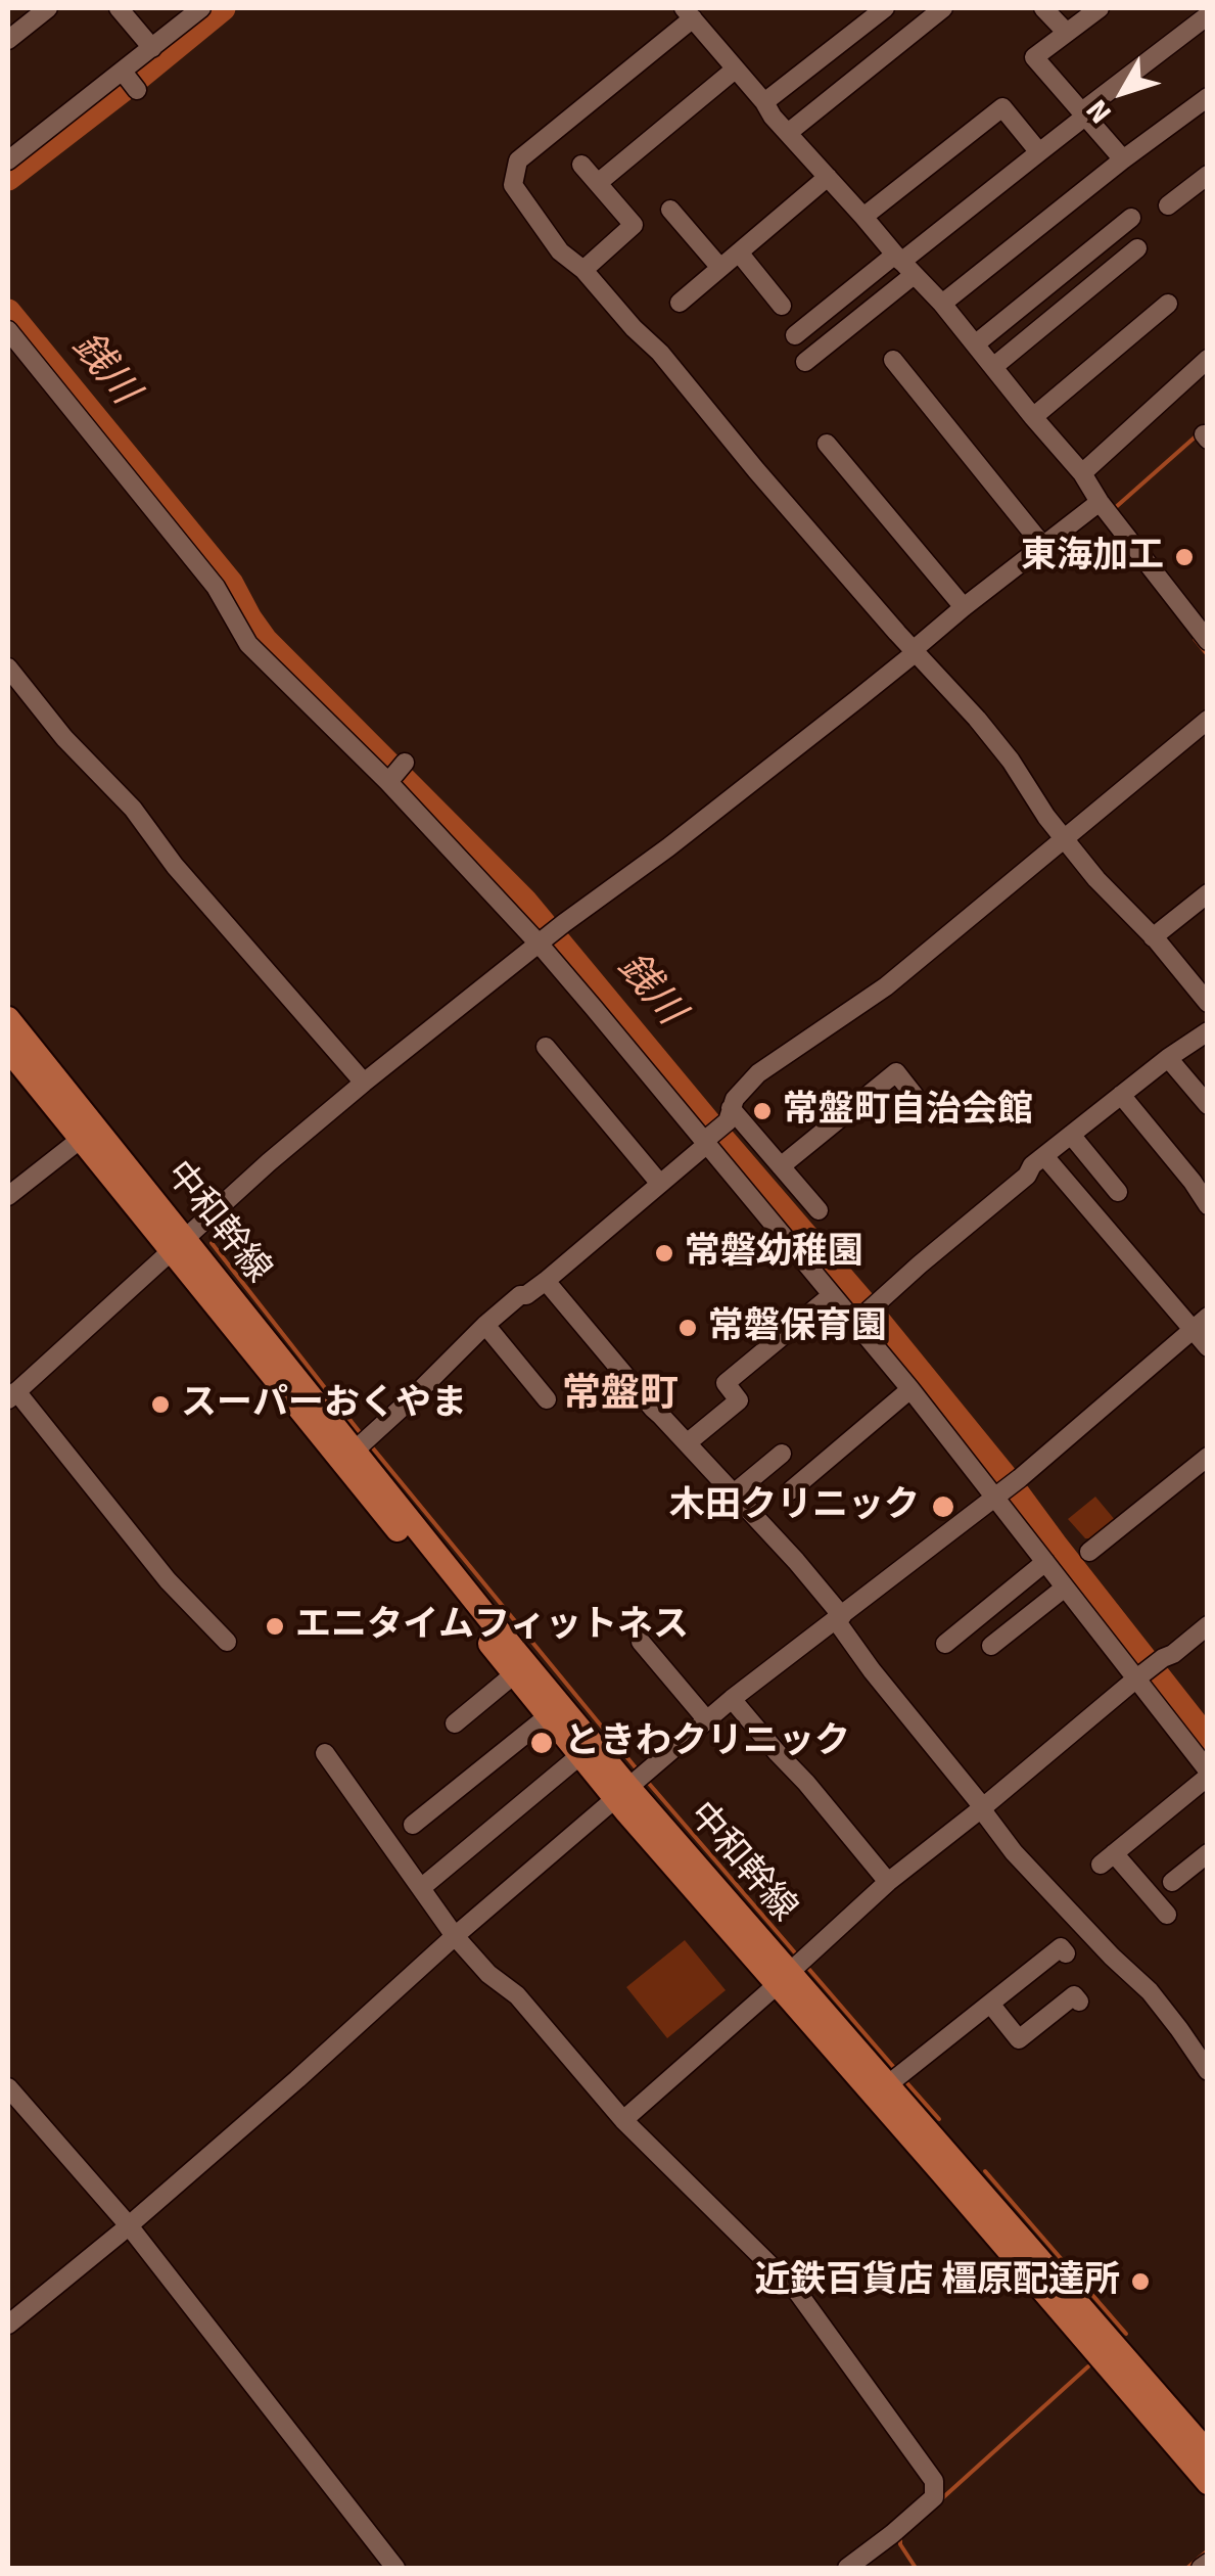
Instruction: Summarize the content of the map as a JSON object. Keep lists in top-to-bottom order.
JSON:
{
  "streets": {
    "main road": ["中和幹線"]
  },
  "districts": ["常盤町"],
  "water": ["銭川"],
  "places": [
    "東海加工",
    "常盤町自治会館",
    "常磐幼稚園",
    "常磐保育園",
    "スーパーおくやま",
    "木田クリニック",
    "エニタイムフィットネス",
    "ときわクリニック",
    "近鉄百貨店 橿原配達所"
  ],
  "north": "bottom left"
}
